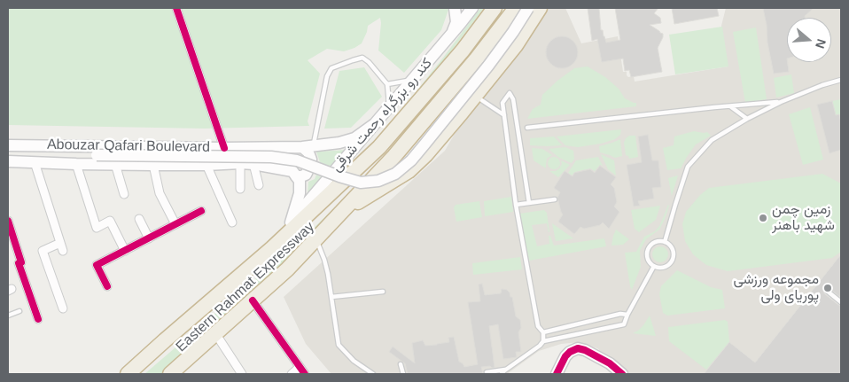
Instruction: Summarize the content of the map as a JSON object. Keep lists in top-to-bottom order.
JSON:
{
  "streets": {
    "highway": ["Eastern Rahmat Expressway"],
    "main road": ["کند رو بزرگراه رحمت شرقی", "Abouzar Qafari Boulevard"]
  },
  "crossings": [
    ["کند رو بزرگراه رحمت شرقی", "Abouzar Qafari Boulevard"]
  ],
  "places": ["زمین چمن شهید باهنر", "مجموعه ورزشی پوریای ولی"],
  "north": "right"
}
